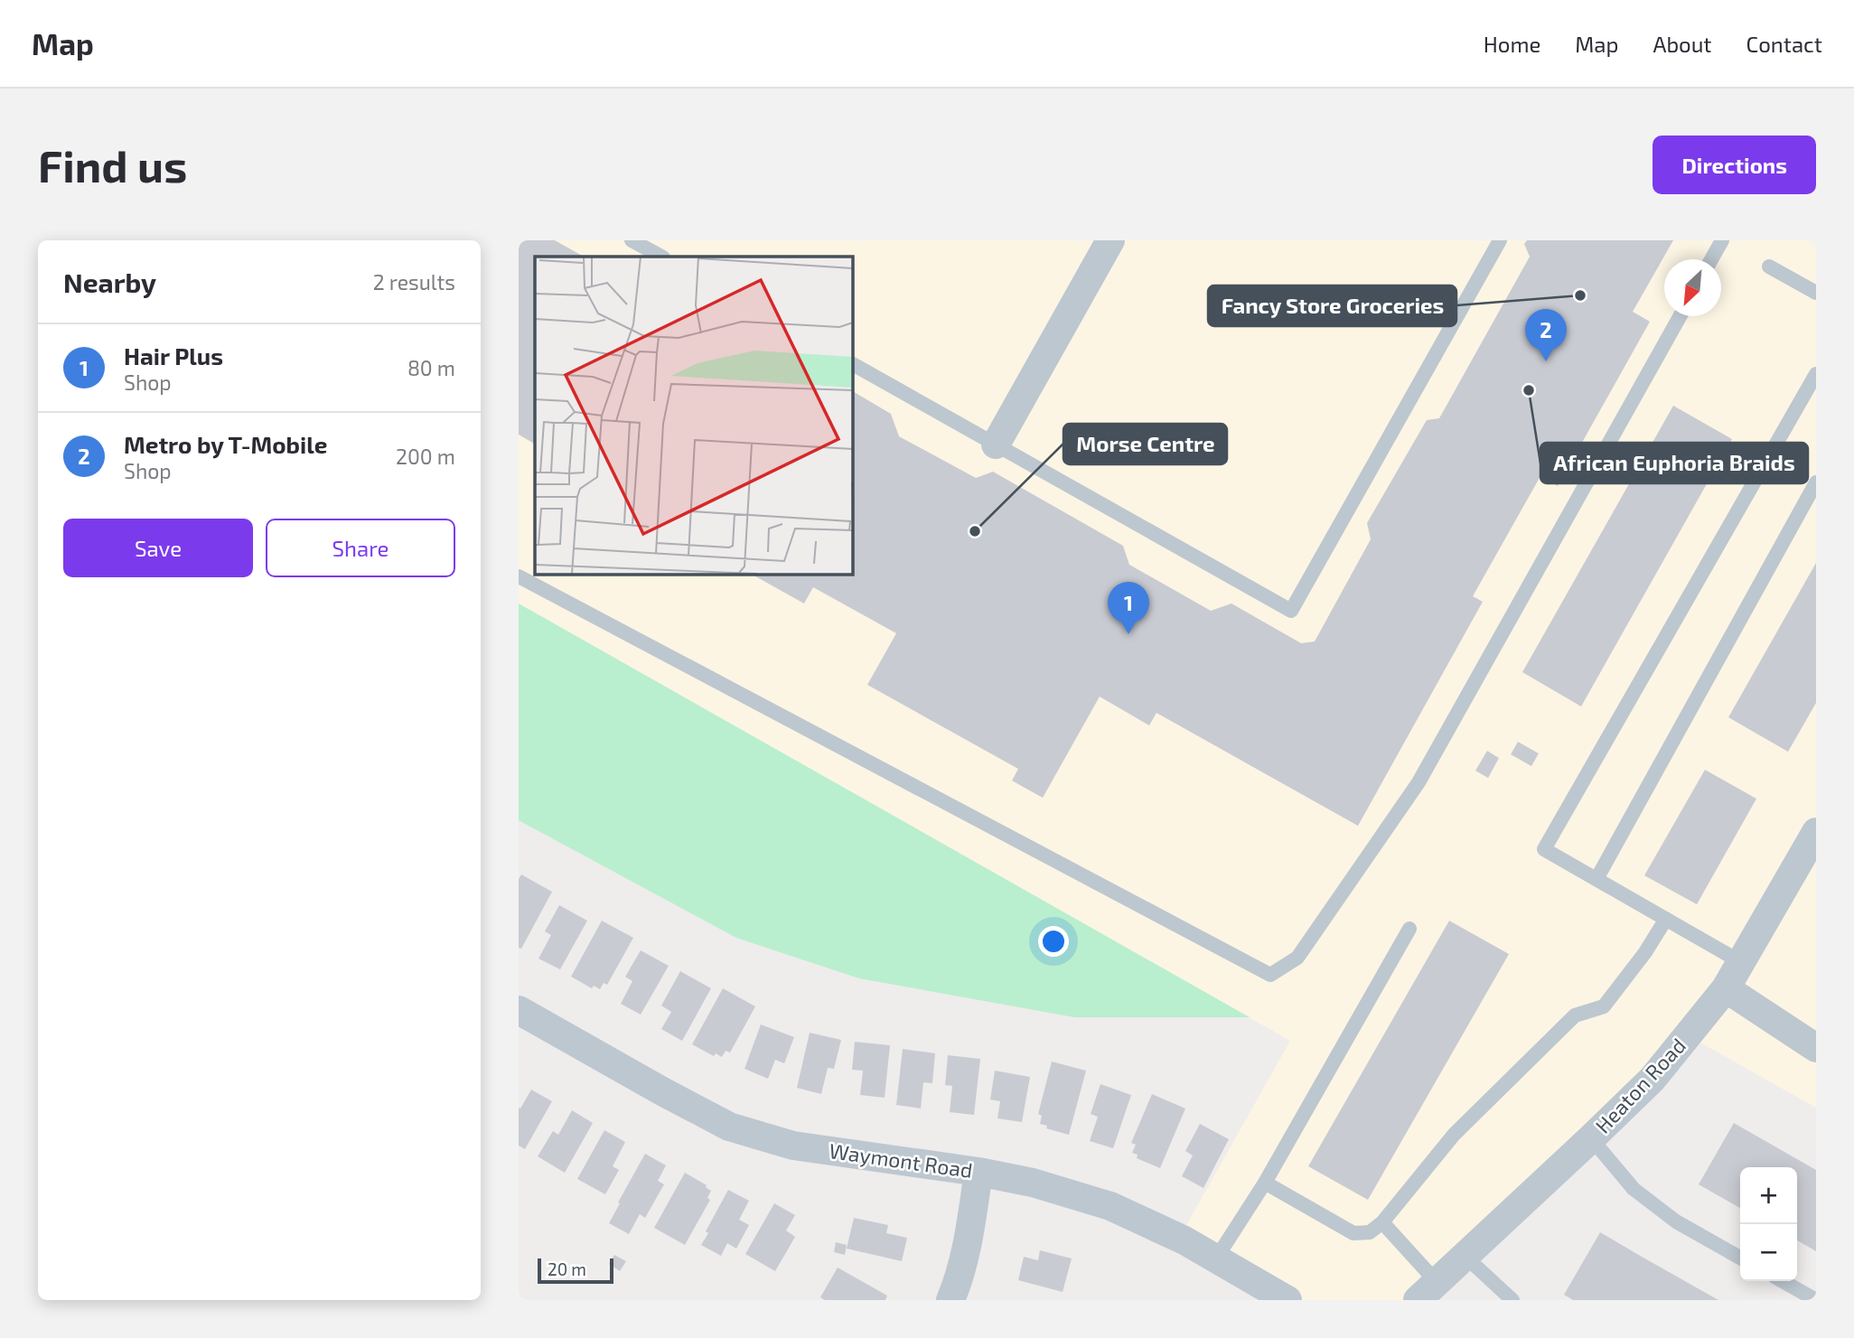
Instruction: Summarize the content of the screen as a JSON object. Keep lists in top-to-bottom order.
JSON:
{
  "streets": {
    "street": ["Heaton Road", "Waymont Road"]
  },
  "places": ["Fancy Store Groceries", "African Euphoria Braids", "Morse Centre"],
  "scale_bar": "20 m",
  "north": "bottom left",
  "page": {
    "header": "Map",
    "nav": [
      "Home",
      "Map",
      "About",
      "Contact"
    ],
    "buttons": [
      "Directions",
      ["Save", "Share"]
    ],
    "title": "Find us",
    "heading": ["Nearby", "2 results"],
    "pins": ["2", "1"],
    "list": [
      {
        "mark": "1",
        "name": "Hair Plus",
        "note": "Shop",
        "value": "80 m"
      },
      {
        "mark": "2",
        "name": "Metro by T-Mobile",
        "note": "Shop",
        "value": "200 m"
      }
    ],
    "map_buttons": ["+", "−"],
    "scale": "20 m"
  }
}
